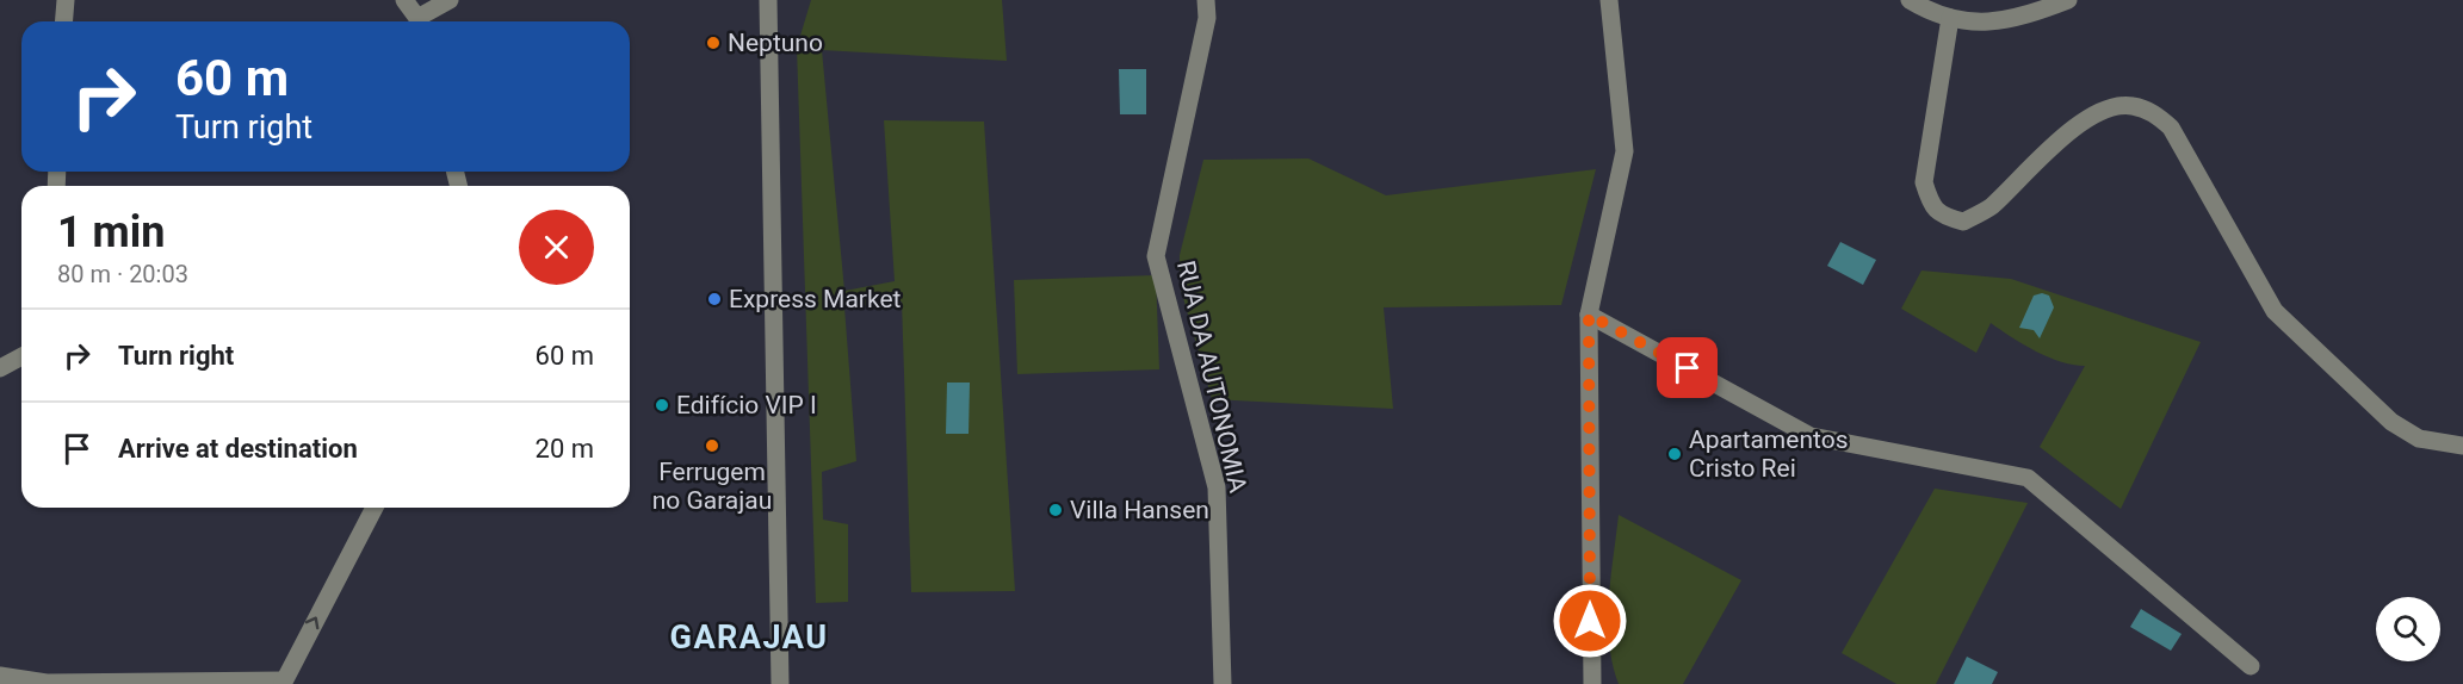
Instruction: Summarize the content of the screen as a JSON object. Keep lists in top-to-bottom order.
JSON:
{
  "streets": {
    "street": ["RUA DA AUTONOMIA"]
  },
  "districts": ["GARAJAU"],
  "places": [
    "Neptuno",
    "Express Market",
    "Edifício VIP I",
    "Ferrugem no Garajau",
    "Apartamentos Cristo Rei",
    "Villa Hansen"
  ],
  "page": {
    "turn": ["60 m", "Turn right"],
    "heading": ["1 min", "80 m · 20:03"],
    "list": [
      {
        "name": "Turn right",
        "value": "60 m"
      },
      {
        "name": "Arrive at destination",
        "value": "20 m"
      }
    ]
  }
}
